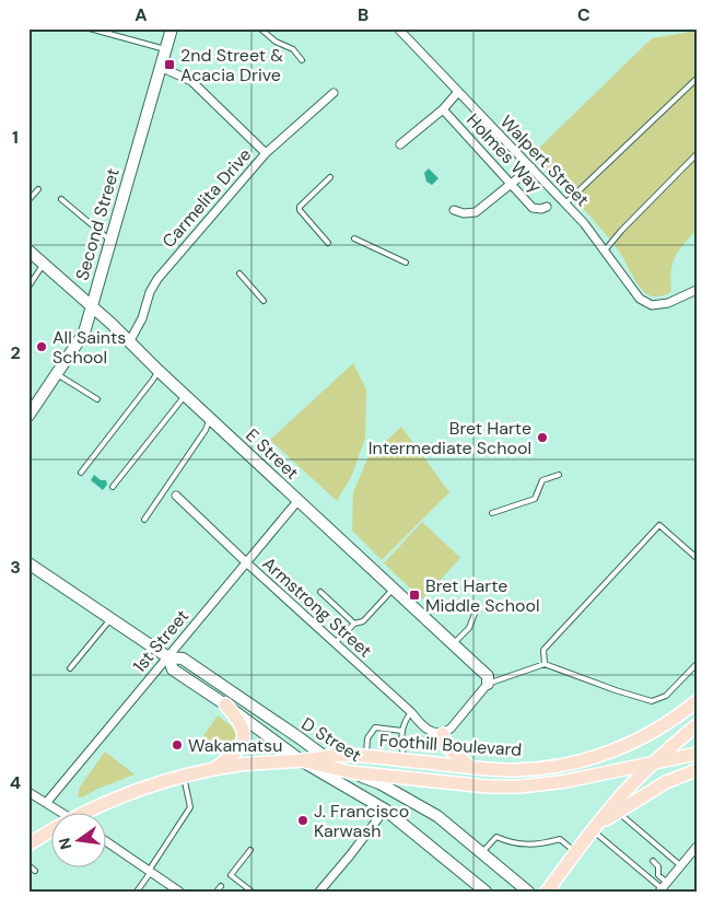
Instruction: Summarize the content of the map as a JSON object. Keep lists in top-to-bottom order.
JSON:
{
  "streets": {
    "main road": ["Foothill Boulevard"],
    "street": [
      "Holmes Way",
      "Walpert Street",
      "Carmelita Drive",
      "Second Street",
      "E Street",
      "Armstrong Street",
      "1st Street",
      "D Street"
    ]
  },
  "crossings": [
    ["Carmelita Drive", "E Street"],
    ["Second Street", "E Street"],
    ["E Street", "1st Street"],
    ["Armstrong Street", "1st Street"],
    ["1st Street", "D Street"],
    ["D Street", "Foothill Boulevard"]
  ],
  "places": {
    "transit": ["2nd Street & Acacia Drive", "Bret Harte Middle School"],
    "other": [
      "All Saints School",
      "Bret Harte Intermediate School",
      "Wakamatsu",
      "J. Francisco Karwash"
    ]
  },
  "north": "left",
  "grid": {
    "columns": ["A", "B", "C"],
    "rows": [
      "1",
      "2",
      "3",
      "4"
    ]
  }
}
